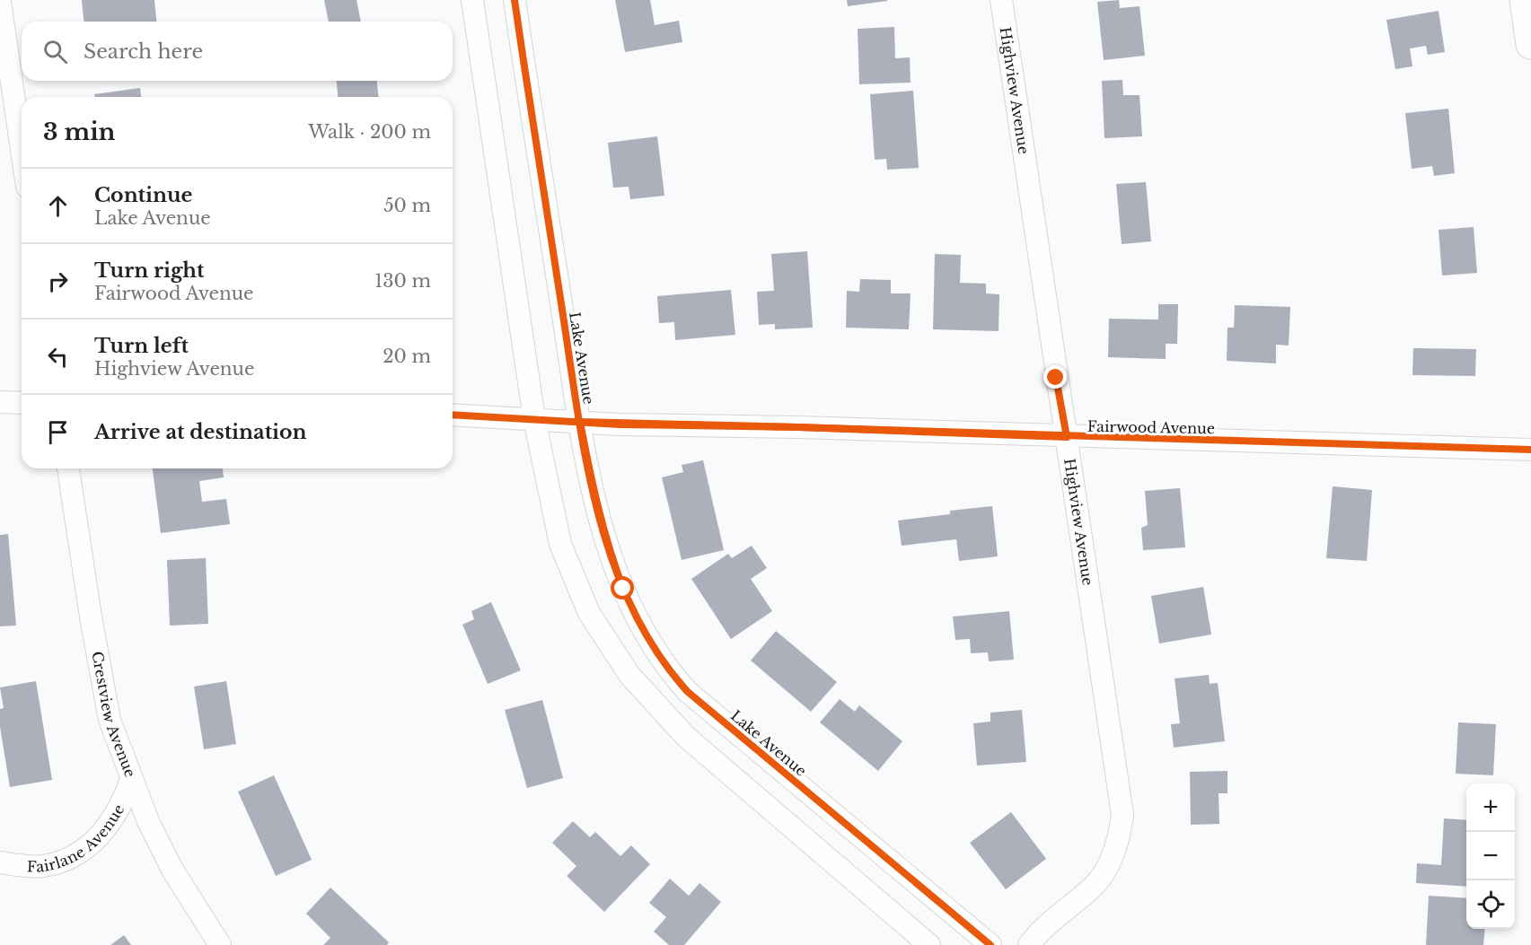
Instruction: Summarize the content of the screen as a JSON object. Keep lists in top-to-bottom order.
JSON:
{
  "streets": {
    "street": [
      "Highview Avenue",
      "Lake Avenue",
      "Fairwood Avenue",
      "Crestview Avenue",
      "Fairlane Avenue"
    ]
  },
  "crossings": [
    ["Highview Avenue", "Fairwood Avenue"],
    ["Lake Avenue", "Fairwood Avenue"],
    ["Crestview Avenue", "Fairlane Avenue"]
  ],
  "page": {
    "search": "Search here",
    "heading": ["3 min", "Walk · 200 m"],
    "list": [
      ["Continue", "Lake Avenue", "50 m"],
      ["Turn right", "Fairwood Avenue", "130 m"],
      ["Turn left", "Highview Avenue", "20 m"],
      "Arrive at destination"
    ],
    "map_buttons": ["+", "−"]
  }
}
